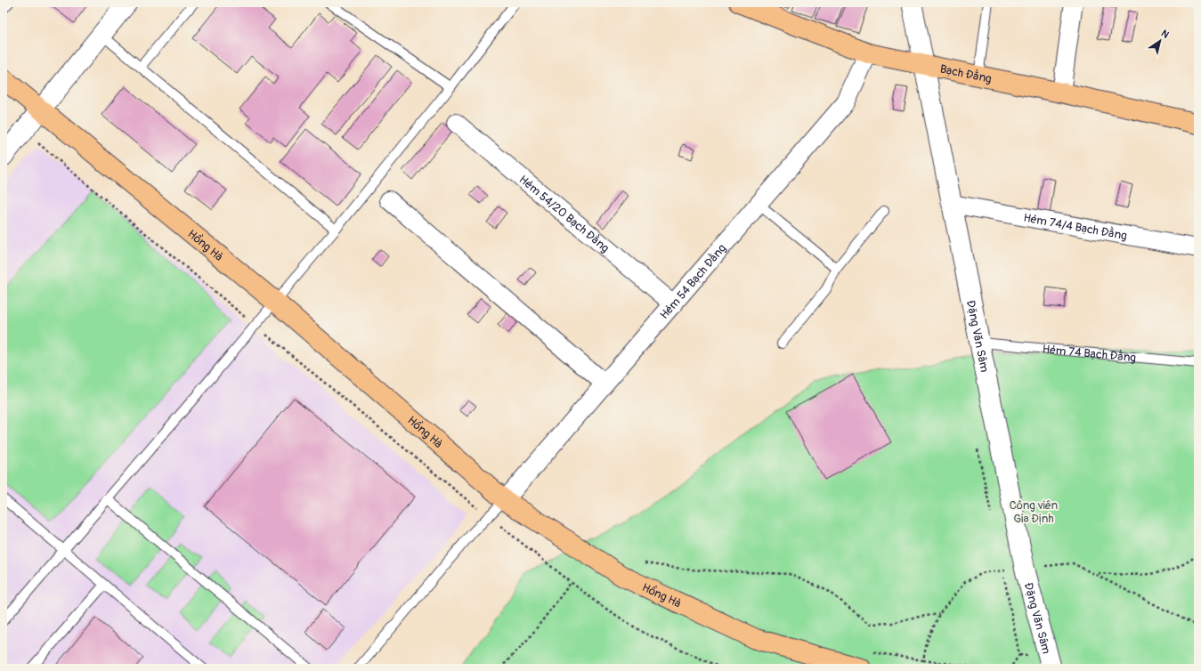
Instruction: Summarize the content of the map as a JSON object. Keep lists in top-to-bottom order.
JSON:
{
  "streets": {
    "main road": ["Bạch Đằng", "Hồng Hà"],
    "street": [
      "Hẻm 54/20 Bạch Đằng",
      "Hẻm 74/4 Bạch Đằng",
      "Hẻm 54 Bạch Đằng",
      "Đặng Văn Sâm"
    ],
    "lane": ["Hẻm 74 Bạch Đằng"]
  },
  "crossings": [
    ["Bạch Đằng", "Hẻm 54 Bạch Đằng"],
    ["Bạch Đằng", "Đặng Văn Sâm"],
    ["Hẻm 54/20 Bạch Đằng", "Hẻm 54 Bạch Đằng"],
    ["Hẻm 74/4 Bạch Đằng", "Đặng Văn Sâm"],
    ["Hồng Hà", "Hẻm 54 Bạch Đằng"],
    ["Đặng Văn Sâm", "Hẻm 74 Bạch Đằng"]
  ],
  "parks": ["Công viên Gia Định"],
  "north": "top right"
}
